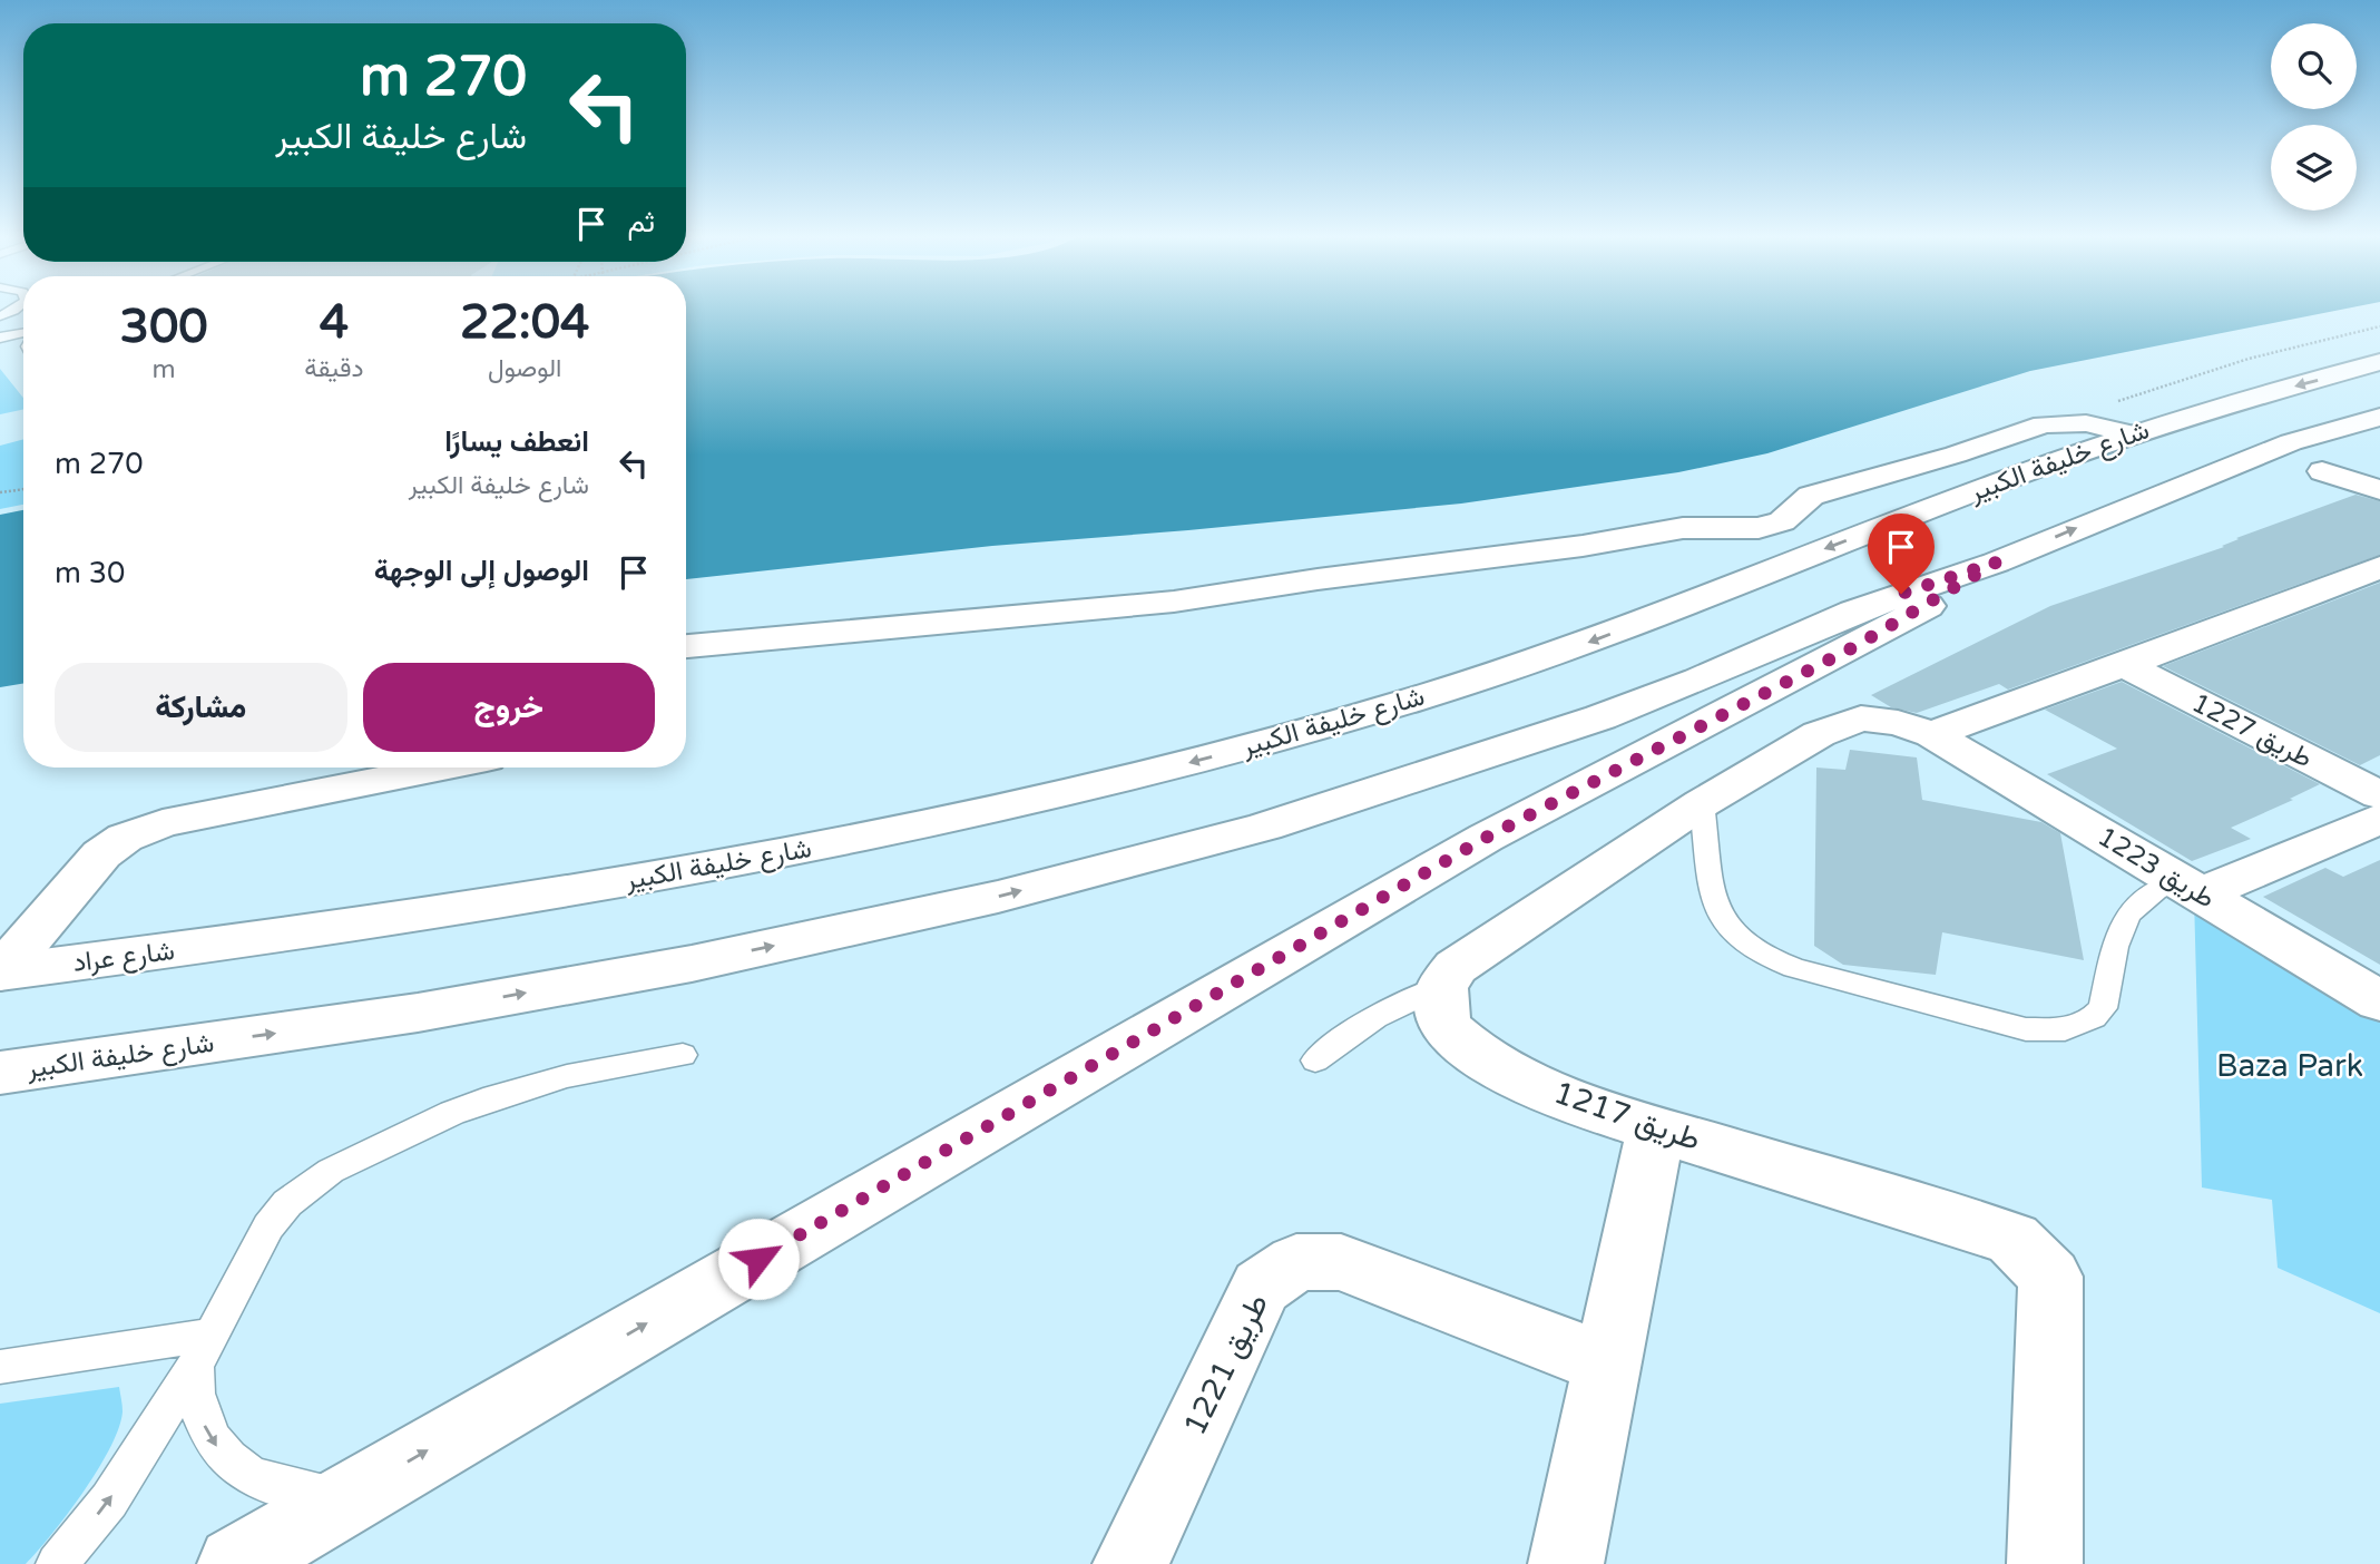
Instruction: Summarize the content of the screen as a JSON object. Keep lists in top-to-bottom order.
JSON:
{
  "streets": {
    "main road": [
      "شارع خليفة الكبير",
      "طريق 1227",
      "طريق 1223",
      "شارع عراد",
      "طريق 1217",
      "طريق 1221"
    ]
  },
  "crossings": [
    ["شارع خليفة الكبير", "شارع عراد"]
  ],
  "parks": ["Baza Park"],
  "page": {
    "turn": ["270 m", "شارع خليفة الكبير"],
    "then": "ثم",
    "eta": [
      "22:04",
      "الوصول",
      "4",
      "دقيقة",
      "300",
      "m"
    ],
    "list": [
      {
        "name": "انعطف يسارًا",
        "note": "شارع خليفة الكبير",
        "value": "270 m"
      },
      {
        "name": "الوصول إلى الوجهة",
        "value": "30 m"
      }
    ],
    "buttons": ["خروج", "مشاركة"]
  }
}
